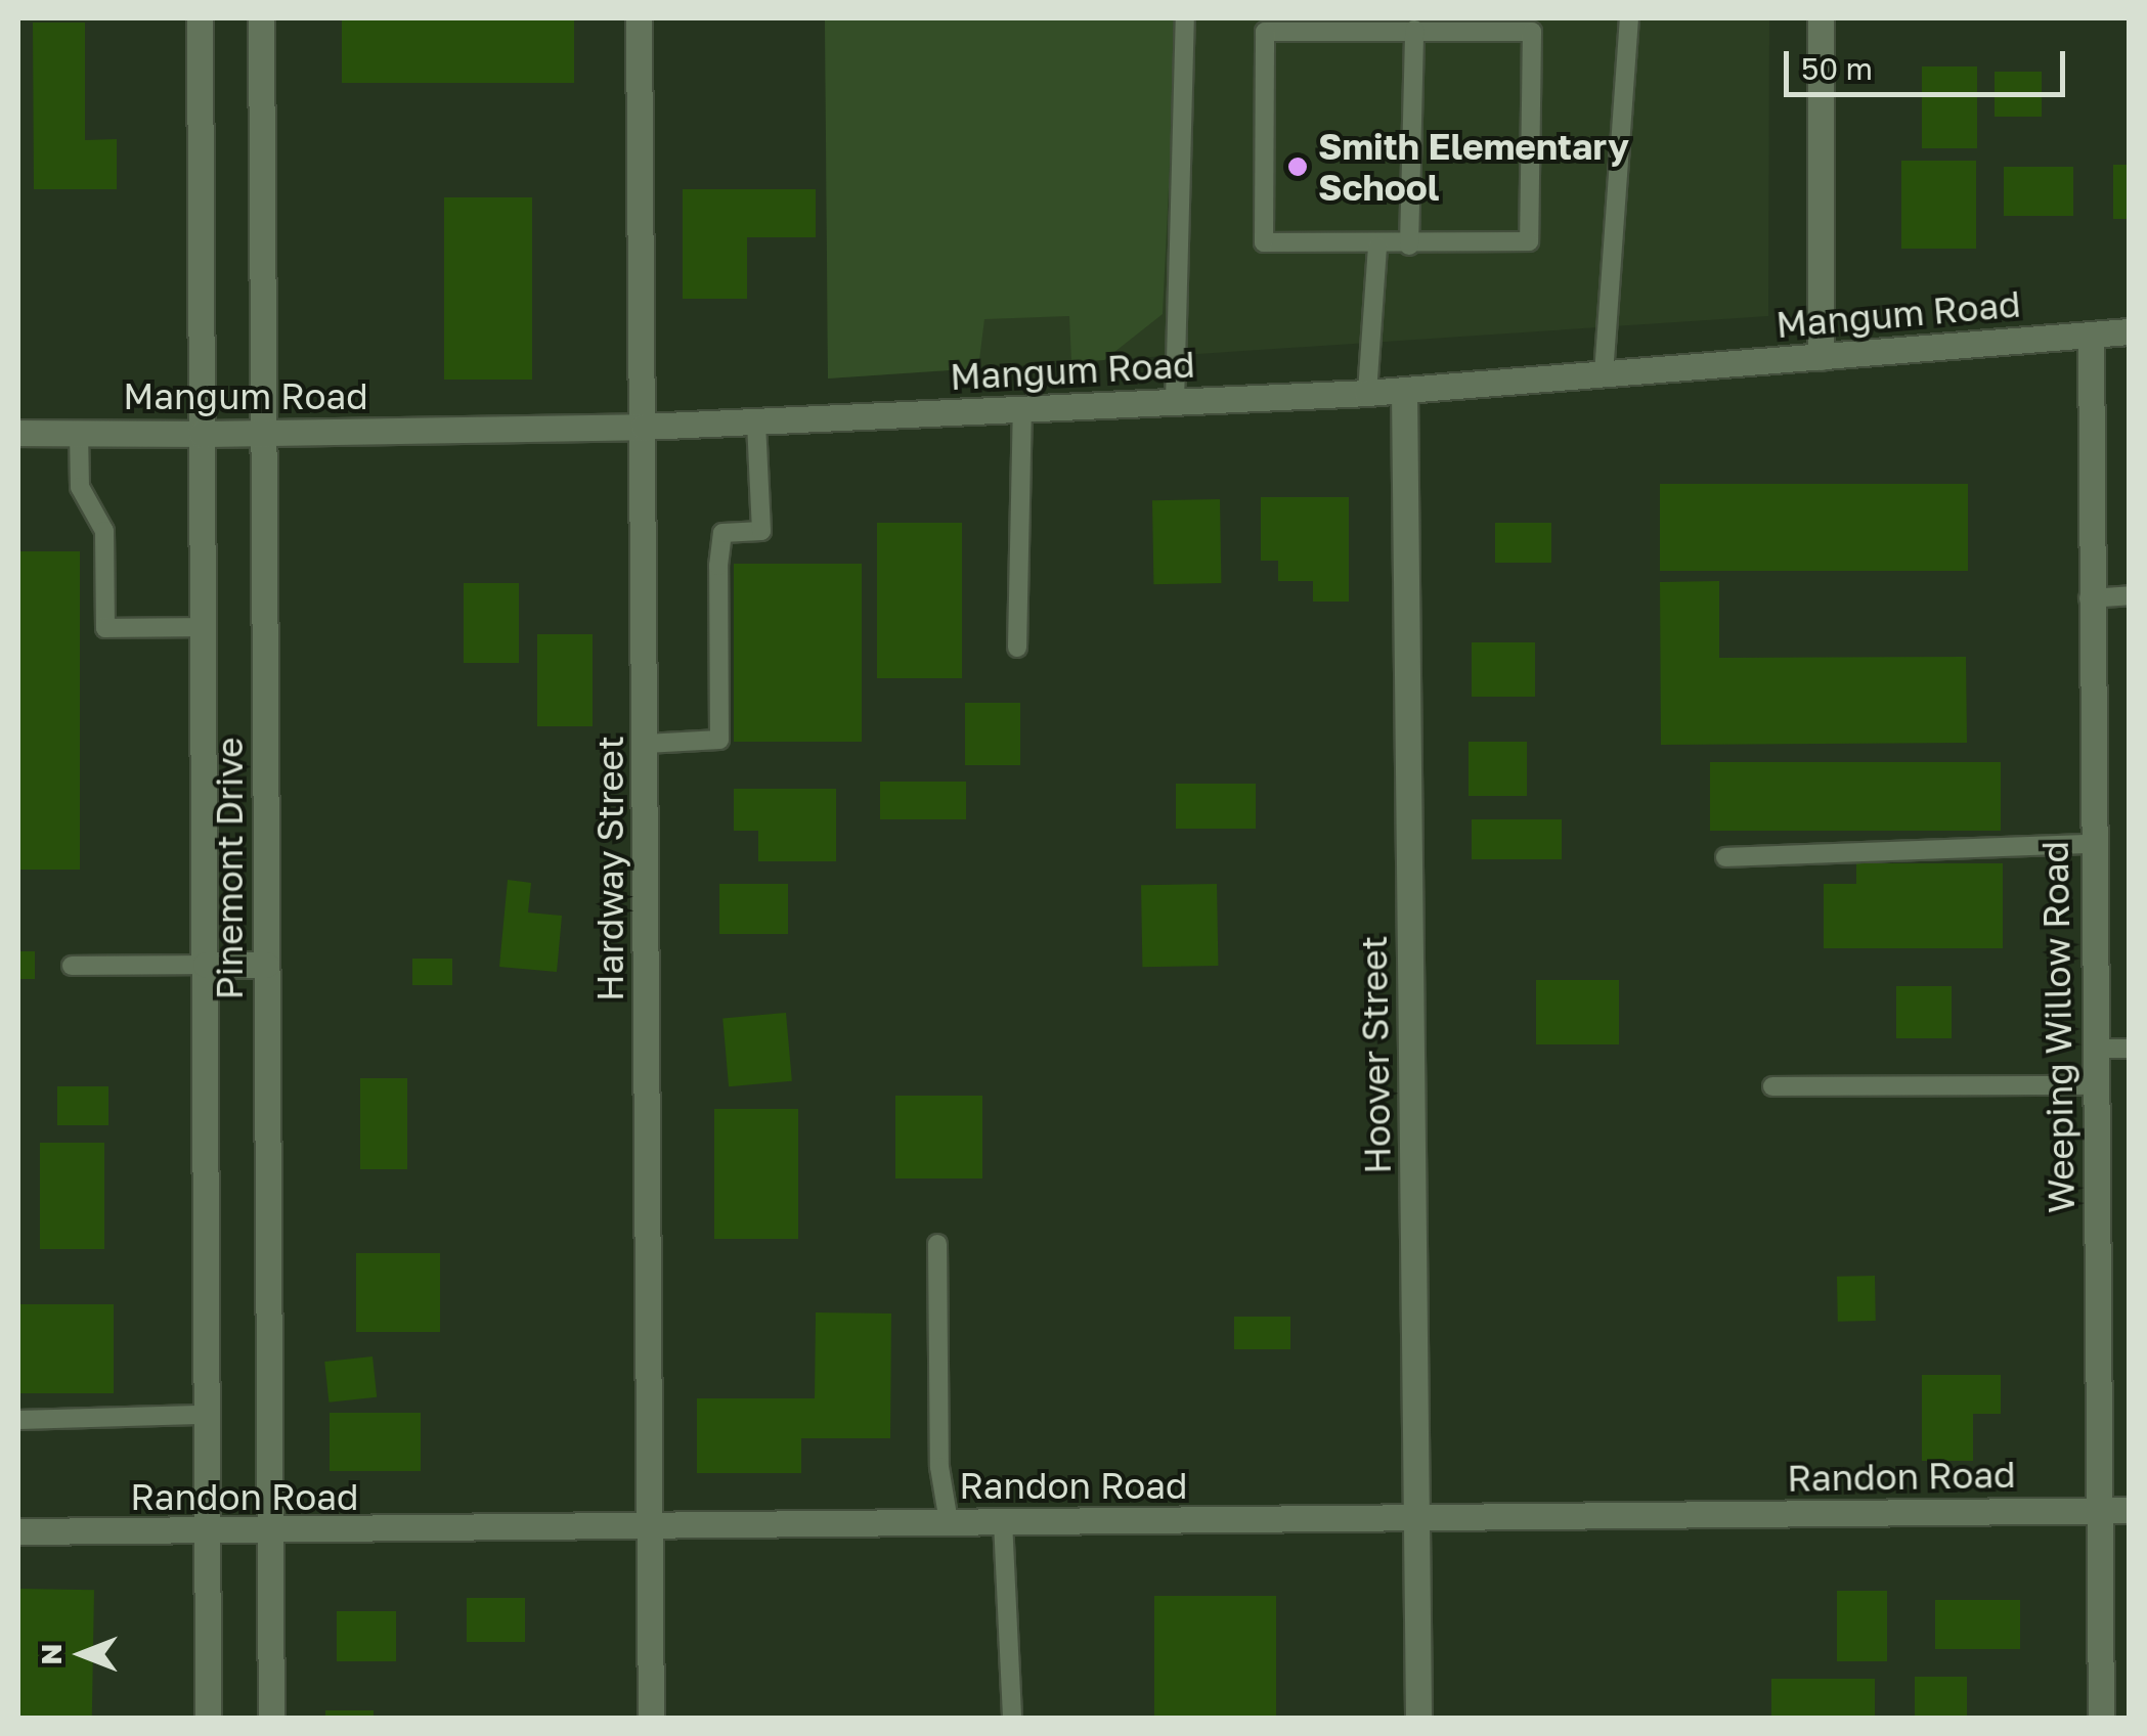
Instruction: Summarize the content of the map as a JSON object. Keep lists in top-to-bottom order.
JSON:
{
  "streets": {
    "street": [
      "Mangum Road",
      "Pinemont Drive",
      "Hardway Street",
      "Weeping Willow Road",
      "Hoover Street",
      "Randon Road"
    ]
  },
  "crossings": [
    ["Mangum Road", "Pinemont Drive"],
    ["Mangum Road", "Hardway Street"],
    ["Mangum Road", "Weeping Willow Road"],
    ["Mangum Road", "Hoover Street"],
    ["Pinemont Drive", "Randon Road"],
    ["Hardway Street", "Randon Road"],
    ["Weeping Willow Road", "Randon Road"],
    ["Hoover Street", "Randon Road"]
  ],
  "places": ["Smith Elementary School"],
  "scale_bar": "50 m",
  "north": "left"
}
